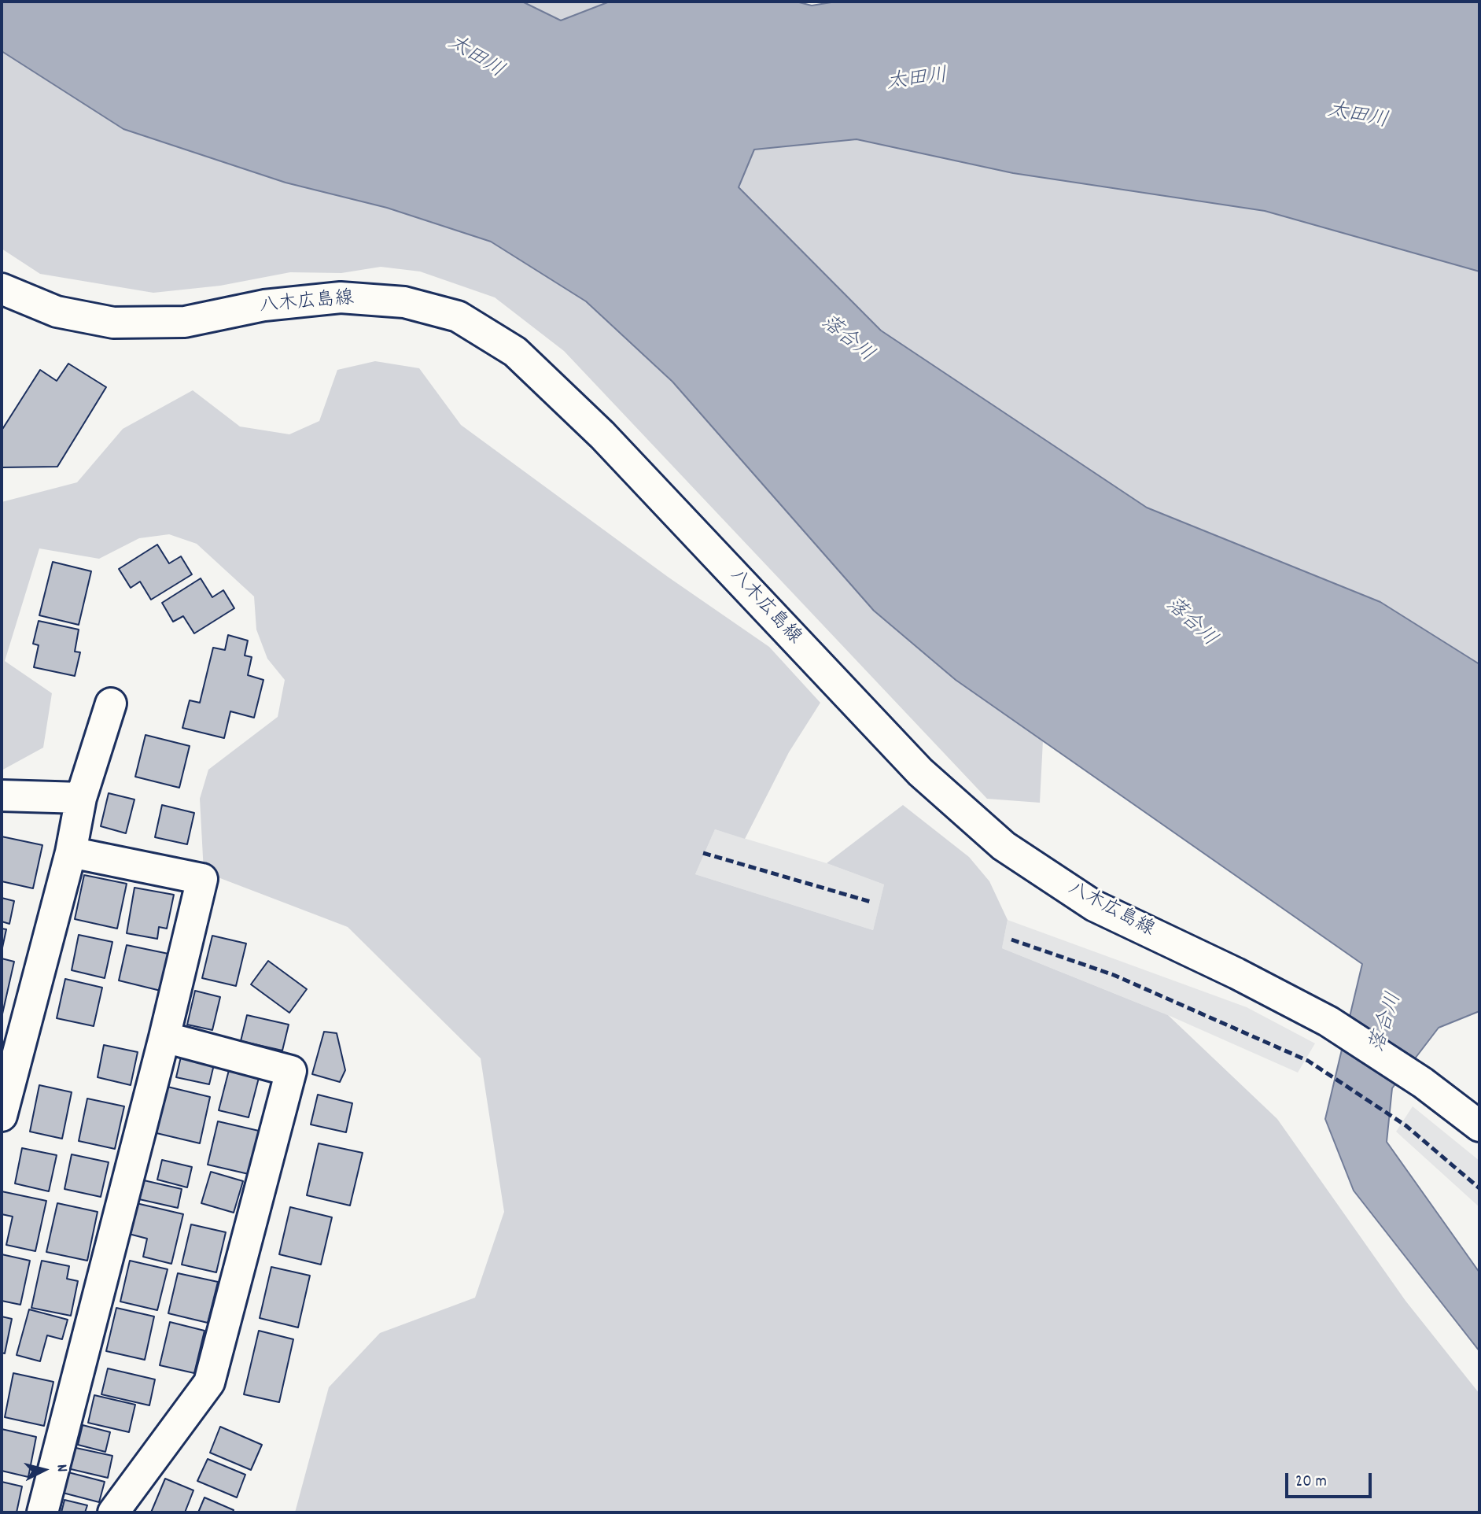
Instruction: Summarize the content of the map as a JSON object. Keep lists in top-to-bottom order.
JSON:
{
  "streets": {
    "street": ["八木広島線"]
  },
  "water": ["太田川", "落合川"],
  "scale_bar": "20 m",
  "north": "right"
}
